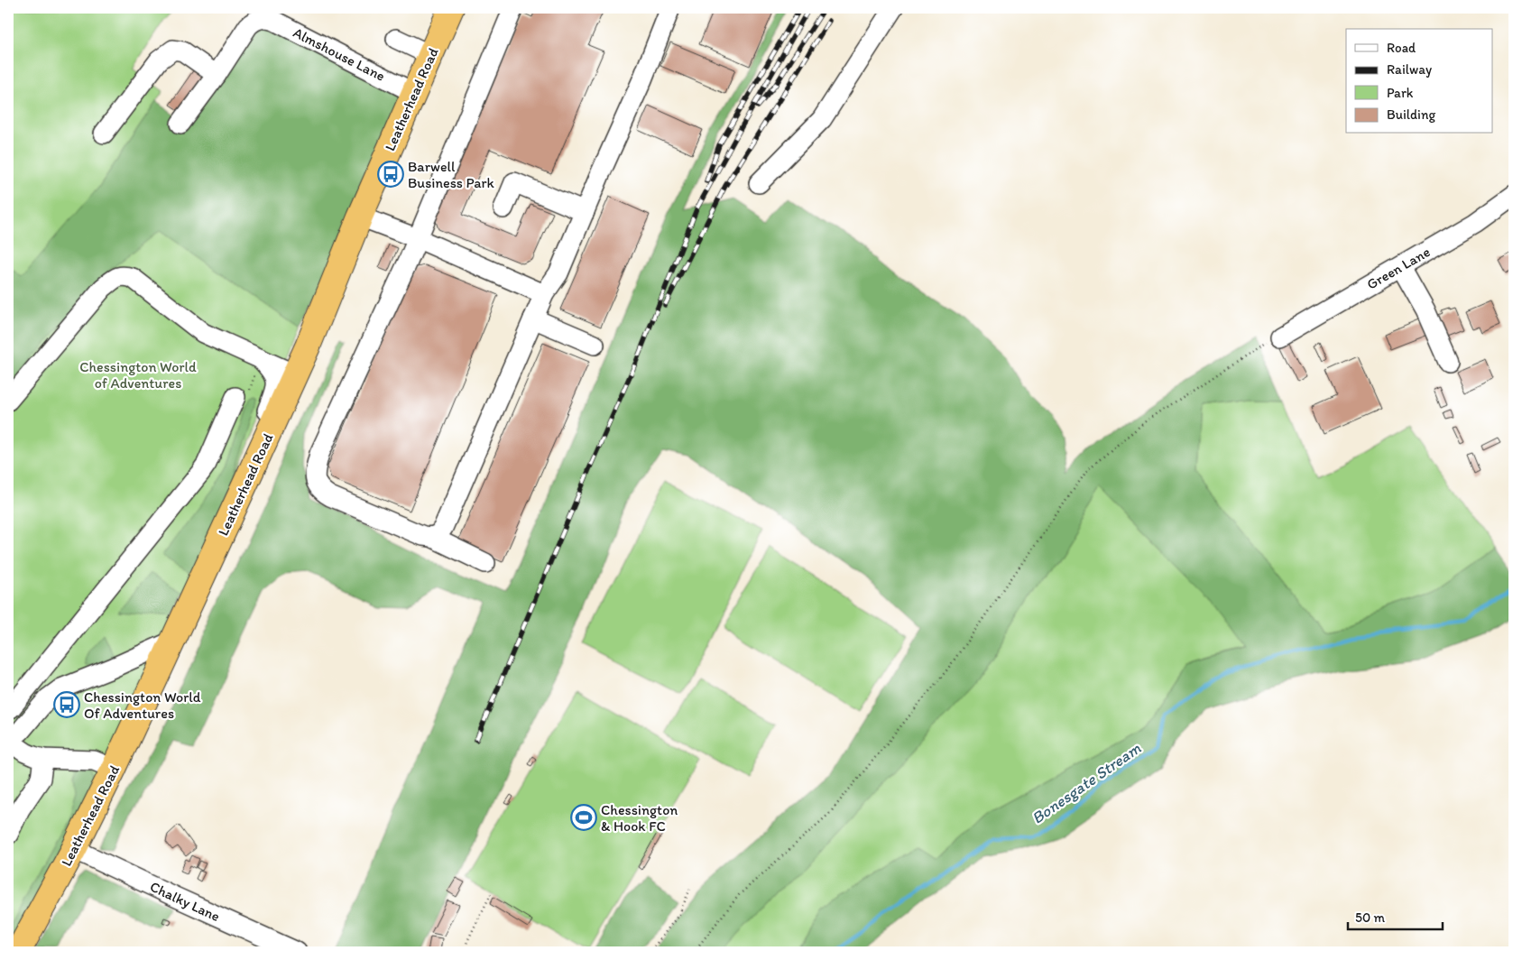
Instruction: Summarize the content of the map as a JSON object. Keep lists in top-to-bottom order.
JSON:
{
  "streets": {
    "highway": ["Leatherhead Road"],
    "street": ["Almshouse Lane", "Green Lane", "Chalky Lane"]
  },
  "crossings": [
    ["Almshouse Lane", "Leatherhead Road"],
    ["Leatherhead Road", "Chalky Lane"]
  ],
  "water": ["Bonesgate Stream"],
  "parks": ["Chessington World of Adventures"],
  "places": {
    "bus stop": ["Barwell Business Park", "Chessington World Of Adventures"],
    "sports": ["Chessington & Hook FC"]
  },
  "legend": [
    "Road",
    "Railway",
    "Park",
    "Building"
  ],
  "scale_bar": "50 m"
}
